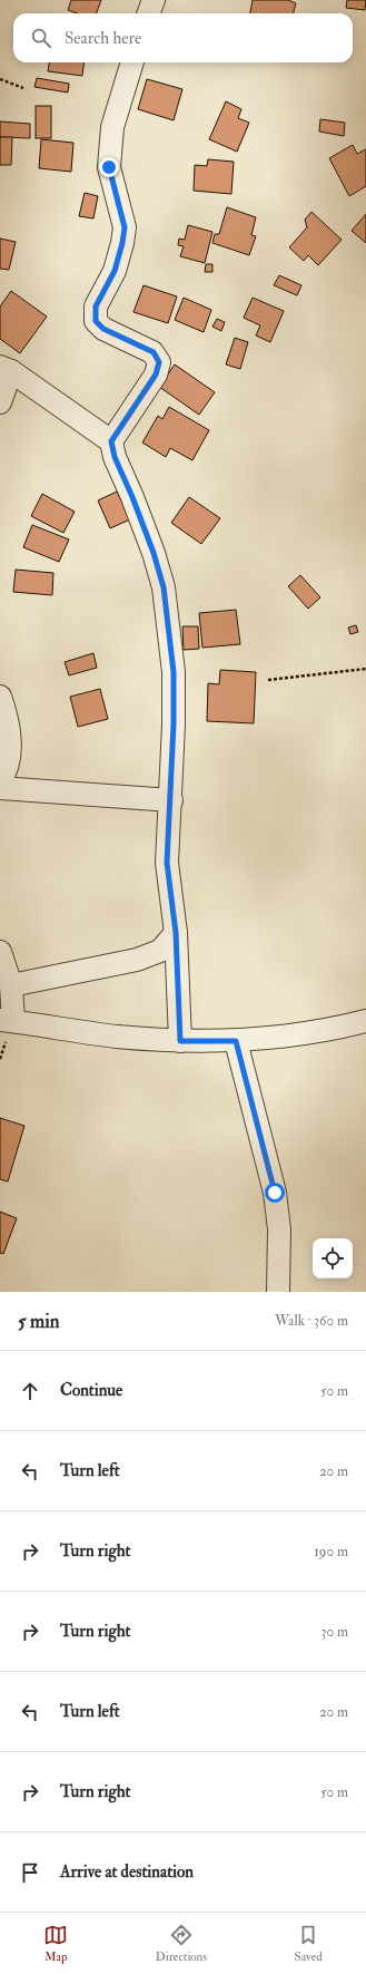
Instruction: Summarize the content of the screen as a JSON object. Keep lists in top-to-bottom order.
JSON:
{
  "page": {
    "search": "Search here",
    "heading": ["5 min", "Walk · 360 m"],
    "list": [
      ["Continue", "50 m"],
      ["Turn left", "20 m"],
      ["Turn right", "190 m"],
      ["Turn right", "30 m"],
      ["Turn left", "20 m"],
      ["Turn right", "50 m"],
      "Arrive at destination"
    ],
    "nav": ["Map", "Directions", "Saved"]
  }
}
